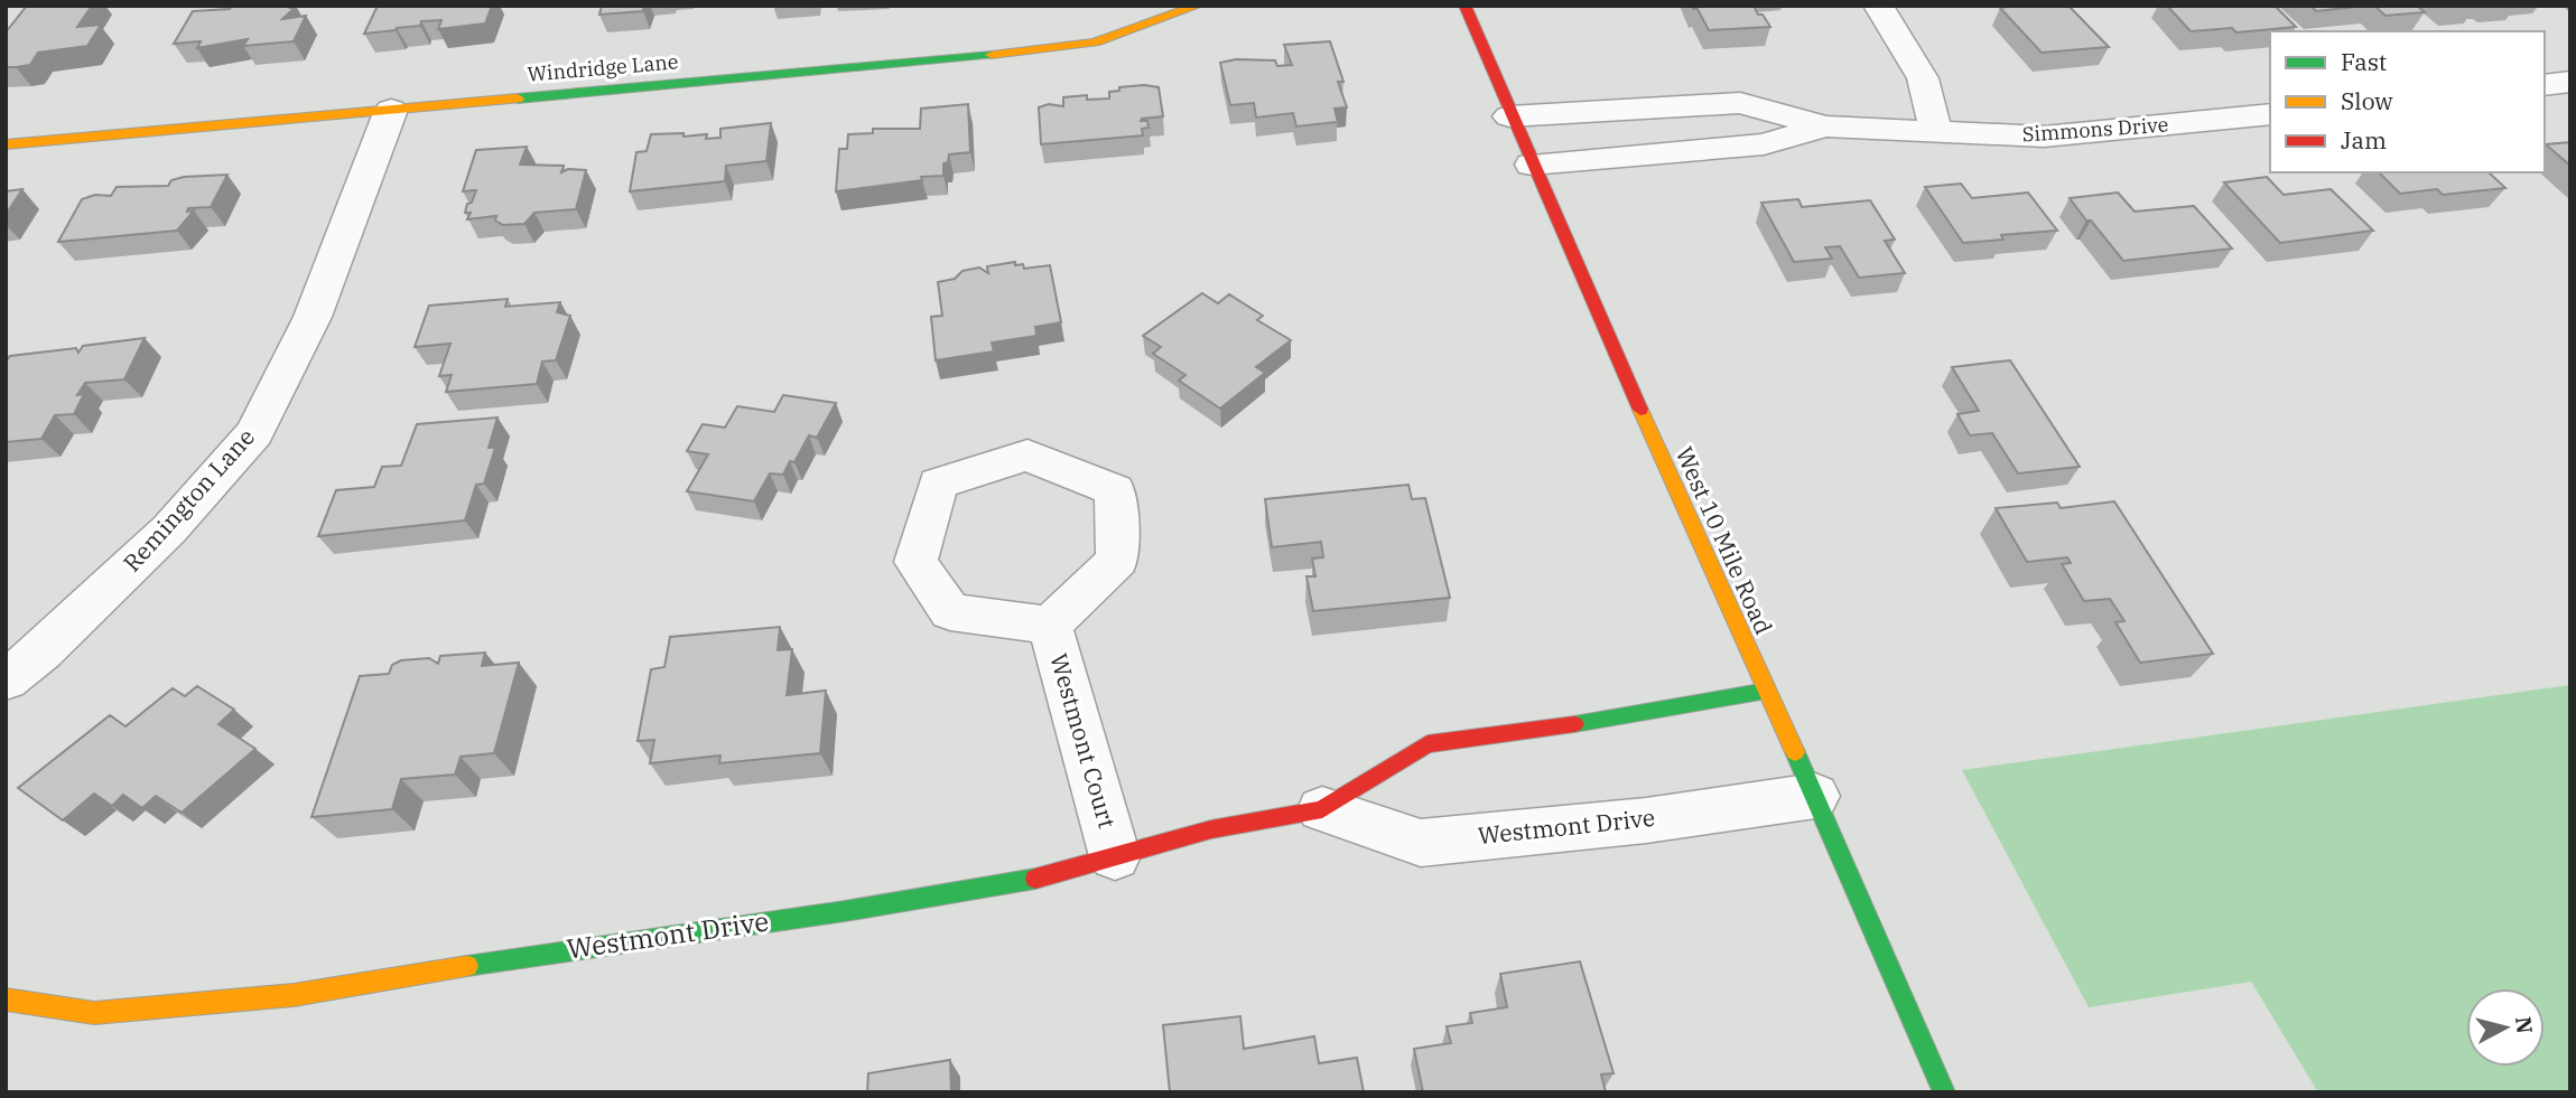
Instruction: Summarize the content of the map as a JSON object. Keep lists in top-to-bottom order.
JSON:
{
  "streets": {
    "street": [
      "Windridge Lane",
      "Simmons Drive",
      "Remington Lane",
      "West 10 Mile Road",
      "Westmont Court",
      "Westmont Drive"
    ]
  },
  "crossings": [
    ["Windridge Lane", "Remington Lane"],
    ["Simmons Drive", "West 10 Mile Road"],
    ["West 10 Mile Road", "Westmont Drive"],
    ["Westmont Court", "Westmont Drive"]
  ],
  "legend": ["Fast", "Slow", "Jam"],
  "north": "right"
}
